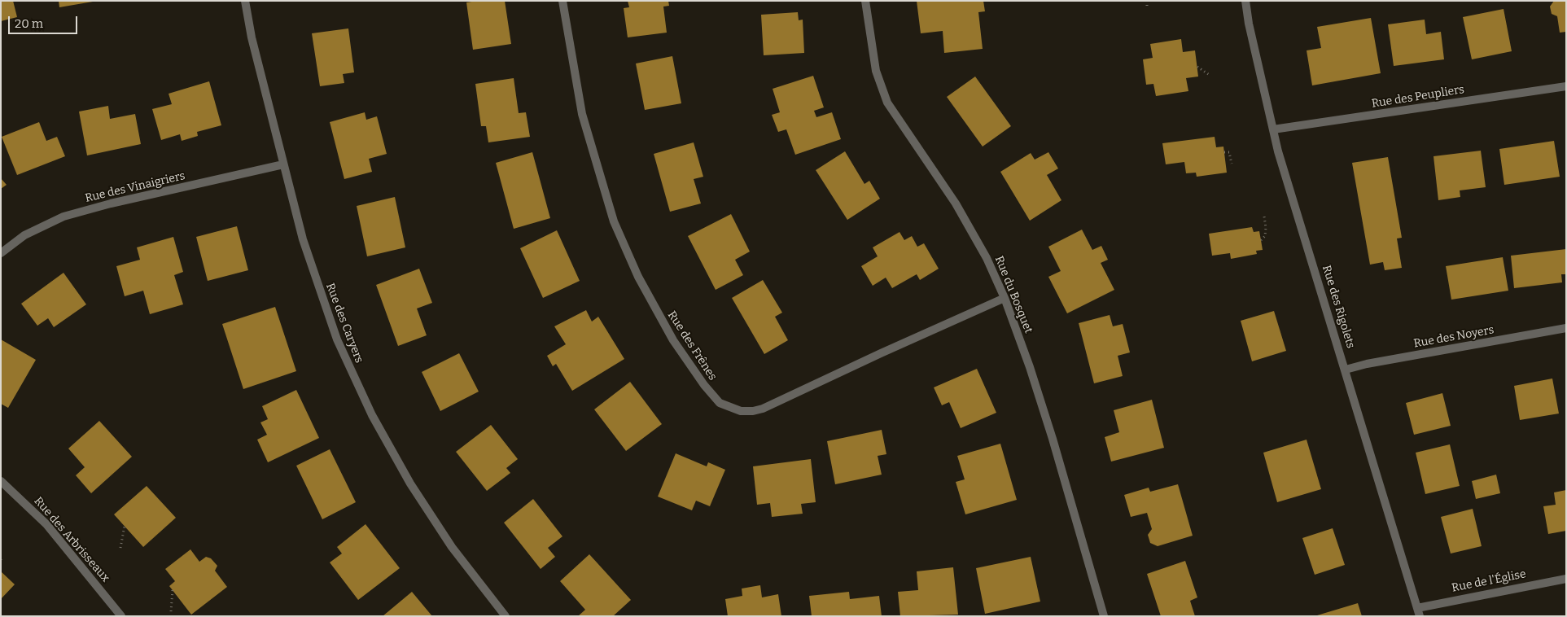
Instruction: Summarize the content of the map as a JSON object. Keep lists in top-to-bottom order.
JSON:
{
  "streets": {
    "street": [
      "Rue des Peupliers",
      "Rue des Vinaigriers",
      "Rue du Bosquet",
      "Rue des Rigolets",
      "Rue des Caryers",
      "Rue des Noyers",
      "Rue des Frênes",
      "Rue des Arbrisseaux",
      "Rue de l'Église"
    ]
  },
  "crossings": [
    ["Rue des Peupliers", "Rue des Rigolets"],
    ["Rue des Vinaigriers", "Rue des Caryers"],
    ["Rue du Bosquet", "Rue des Frênes"],
    ["Rue des Rigolets", "Rue des Noyers"],
    ["Rue des Rigolets", "Rue de l'Église"]
  ],
  "scale_bar": "20 m"
}
